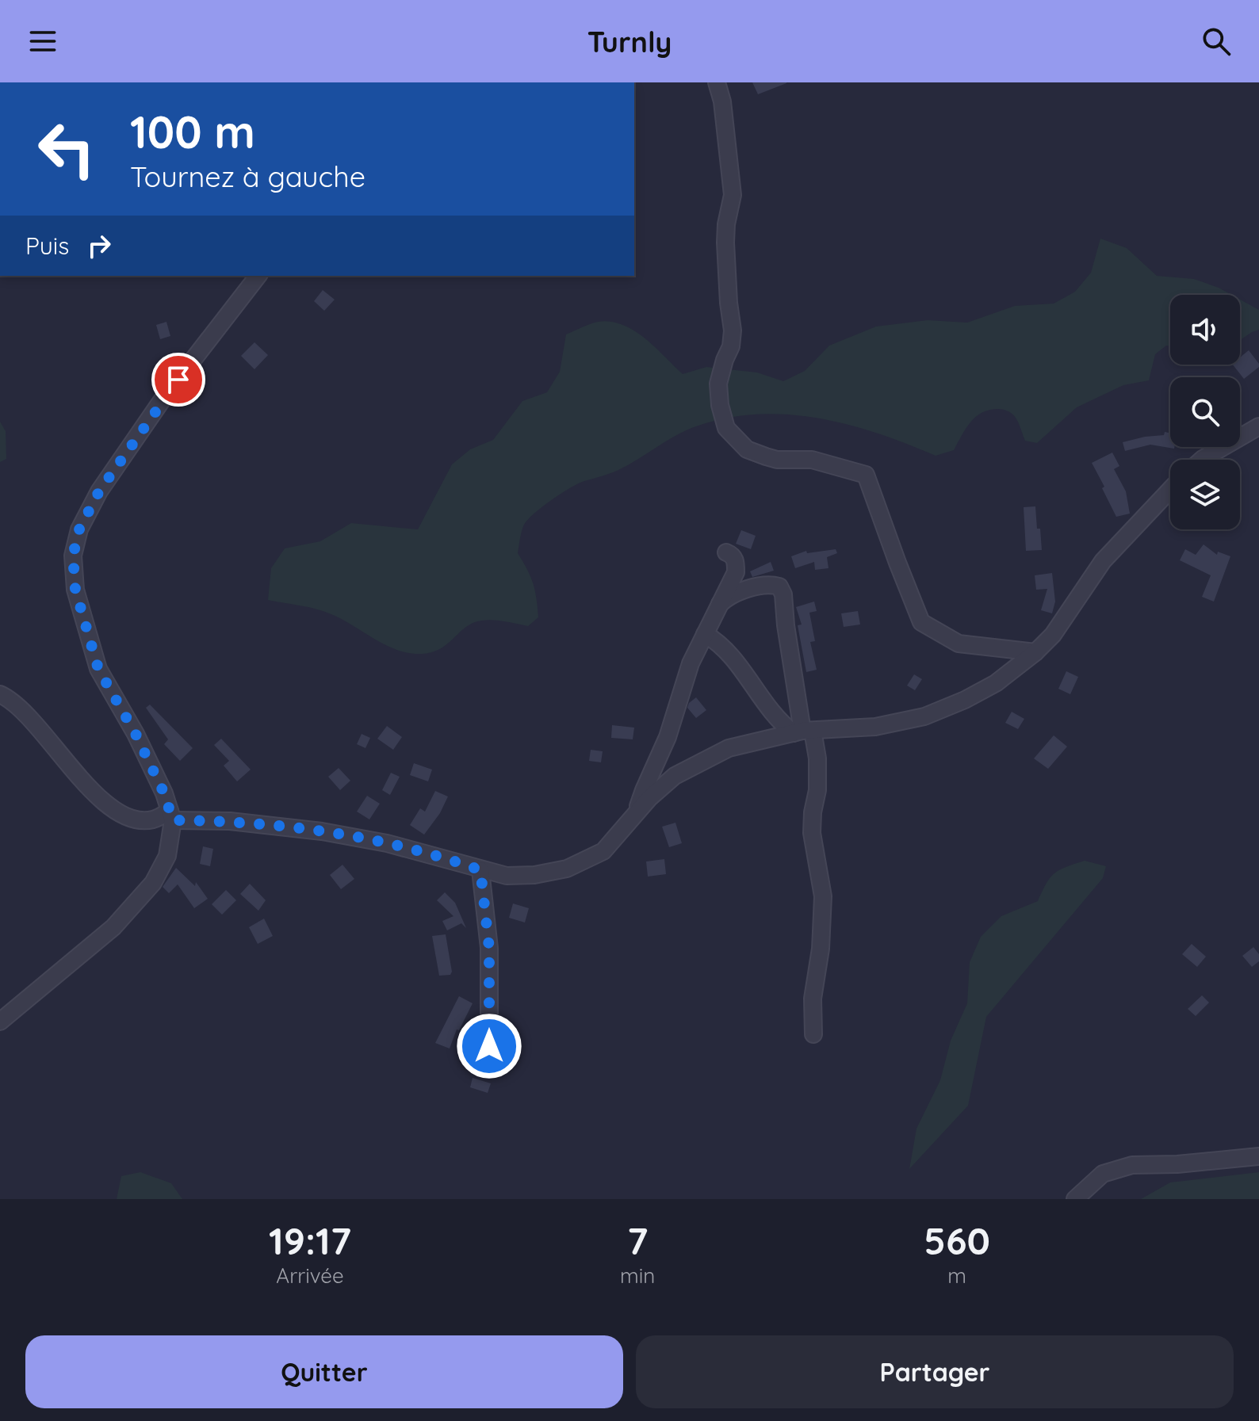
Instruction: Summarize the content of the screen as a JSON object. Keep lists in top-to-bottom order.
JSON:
{
  "page": {
    "header": "Turnly",
    "turn": ["100 m", "Tournez à gauche"],
    "then": "Puis",
    "eta": [
      "19:17",
      "Arrivée",
      "7",
      "min",
      "560",
      "m"
    ],
    "buttons": ["Quitter", "Partager"]
  }
}
